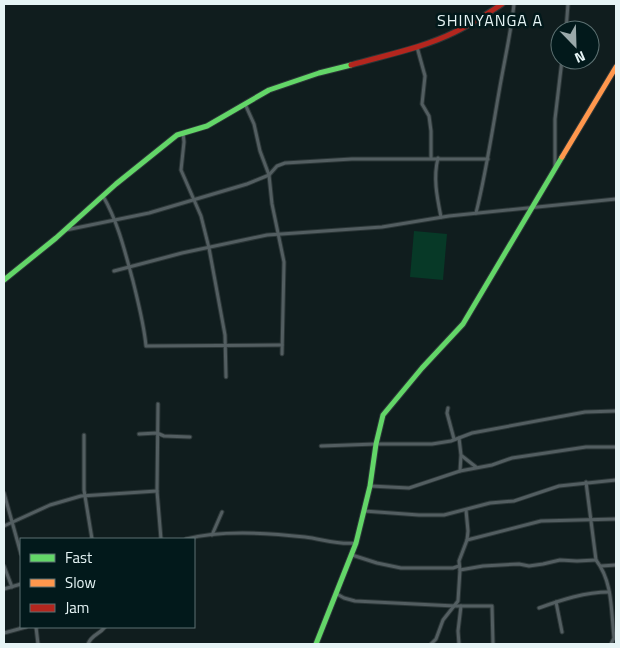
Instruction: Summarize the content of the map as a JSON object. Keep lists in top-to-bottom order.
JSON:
{
  "districts": ["SHINYANGA A"],
  "legend": ["Fast", "Slow", "Jam"],
  "north": "bottom right"
}
